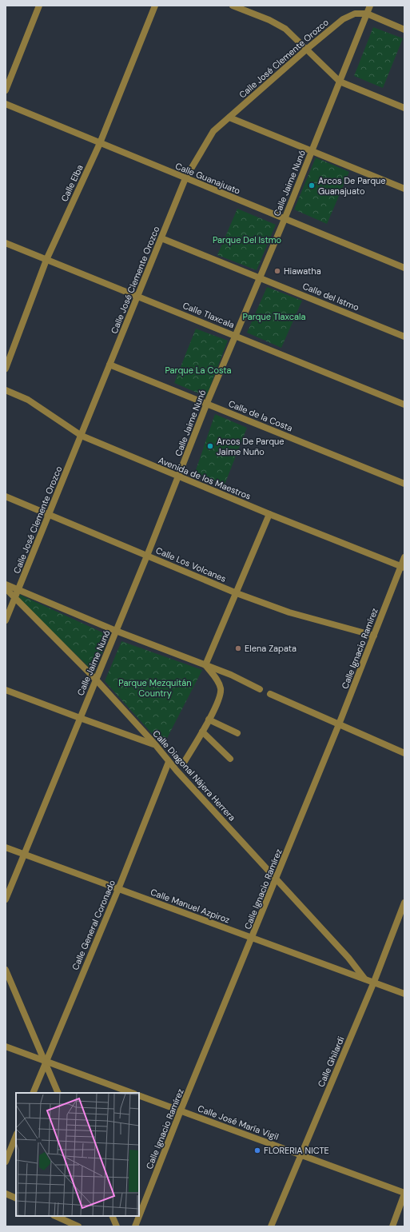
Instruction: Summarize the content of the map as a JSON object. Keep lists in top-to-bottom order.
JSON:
{
  "streets": {
    "street": [
      "Calle José Clemente Orozco",
      "Calle Guanajuato",
      "Calle Elba",
      "Calle Jaime Nunó",
      "Calle del Istmo",
      "Calle Tlaxcala",
      "Calle de la Costa",
      "Avenida de los Maestros",
      "Calle Los Volcanes",
      "Calle Ignacio Ramírez",
      "Calle Diagonal Nájera Herrera",
      "Calle Manuel Azpiroz",
      "Calle General Coronado",
      "Calle Ghilardi",
      "Calle José María Vigil"
    ]
  },
  "crossings": [
    ["Calle José Clemente Orozco", "Calle Guanajuato"],
    ["Calle José Clemente Orozco", "Calle Jaime Nunó"],
    ["Calle José Clemente Orozco", "Calle del Istmo"],
    ["Calle José Clemente Orozco", "Calle Tlaxcala"],
    ["Calle José Clemente Orozco", "Calle de la Costa"],
    ["Calle José Clemente Orozco", "Avenida de los Maestros"],
    ["Calle José Clemente Orozco", "Calle Los Volcanes"],
    ["Calle José Clemente Orozco", "Calle Diagonal Nájera Herrera"],
    ["Calle Guanajuato", "Calle Elba"],
    ["Calle Guanajuato", "Calle Jaime Nunó"],
    ["Calle Elba", "Calle Tlaxcala"],
    ["Calle Jaime Nunó", "Calle del Istmo"],
    ["Calle Jaime Nunó", "Calle Tlaxcala"],
    ["Calle Jaime Nunó", "Calle de la Costa"],
    ["Calle Jaime Nunó", "Avenida de los Maestros"],
    ["Calle Jaime Nunó", "Calle Los Volcanes"],
    ["Calle Jaime Nunó", "Calle Diagonal Nájera Herrera"],
    ["Calle Jaime Nunó", "Calle Manuel Azpiroz"],
    ["Avenida de los Maestros", "Calle Ignacio Ramírez"],
    ["Calle Los Volcanes", "Calle Ignacio Ramírez"],
    ["Calle Ignacio Ramírez", "Calle Diagonal Nájera Herrera"],
    ["Calle Ignacio Ramírez", "Calle Manuel Azpiroz"],
    ["Calle Ignacio Ramírez", "Calle José María Vigil"],
    ["Calle Diagonal Nájera Herrera", "Calle Manuel Azpiroz"],
    ["Calle Diagonal Nájera Herrera", "Calle General Coronado"],
    ["Calle Manuel Azpiroz", "Calle General Coronado"],
    ["Calle Manuel Azpiroz", "Calle Ghilardi"],
    ["Calle Ghilardi", "Calle José María Vigil"]
  ],
  "parks": [
    "Parque Del Istmo",
    "Parque Tlaxcala",
    "Parque La Costa",
    "Parque Mezquitán Country"
  ],
  "places": [
    "Arcos De Parque Guanajuato",
    "Hiawatha",
    "Arcos De Parque Jaime Nuño",
    "Elena Zapata",
    "FLORERIA NICTE"
  ]
}
